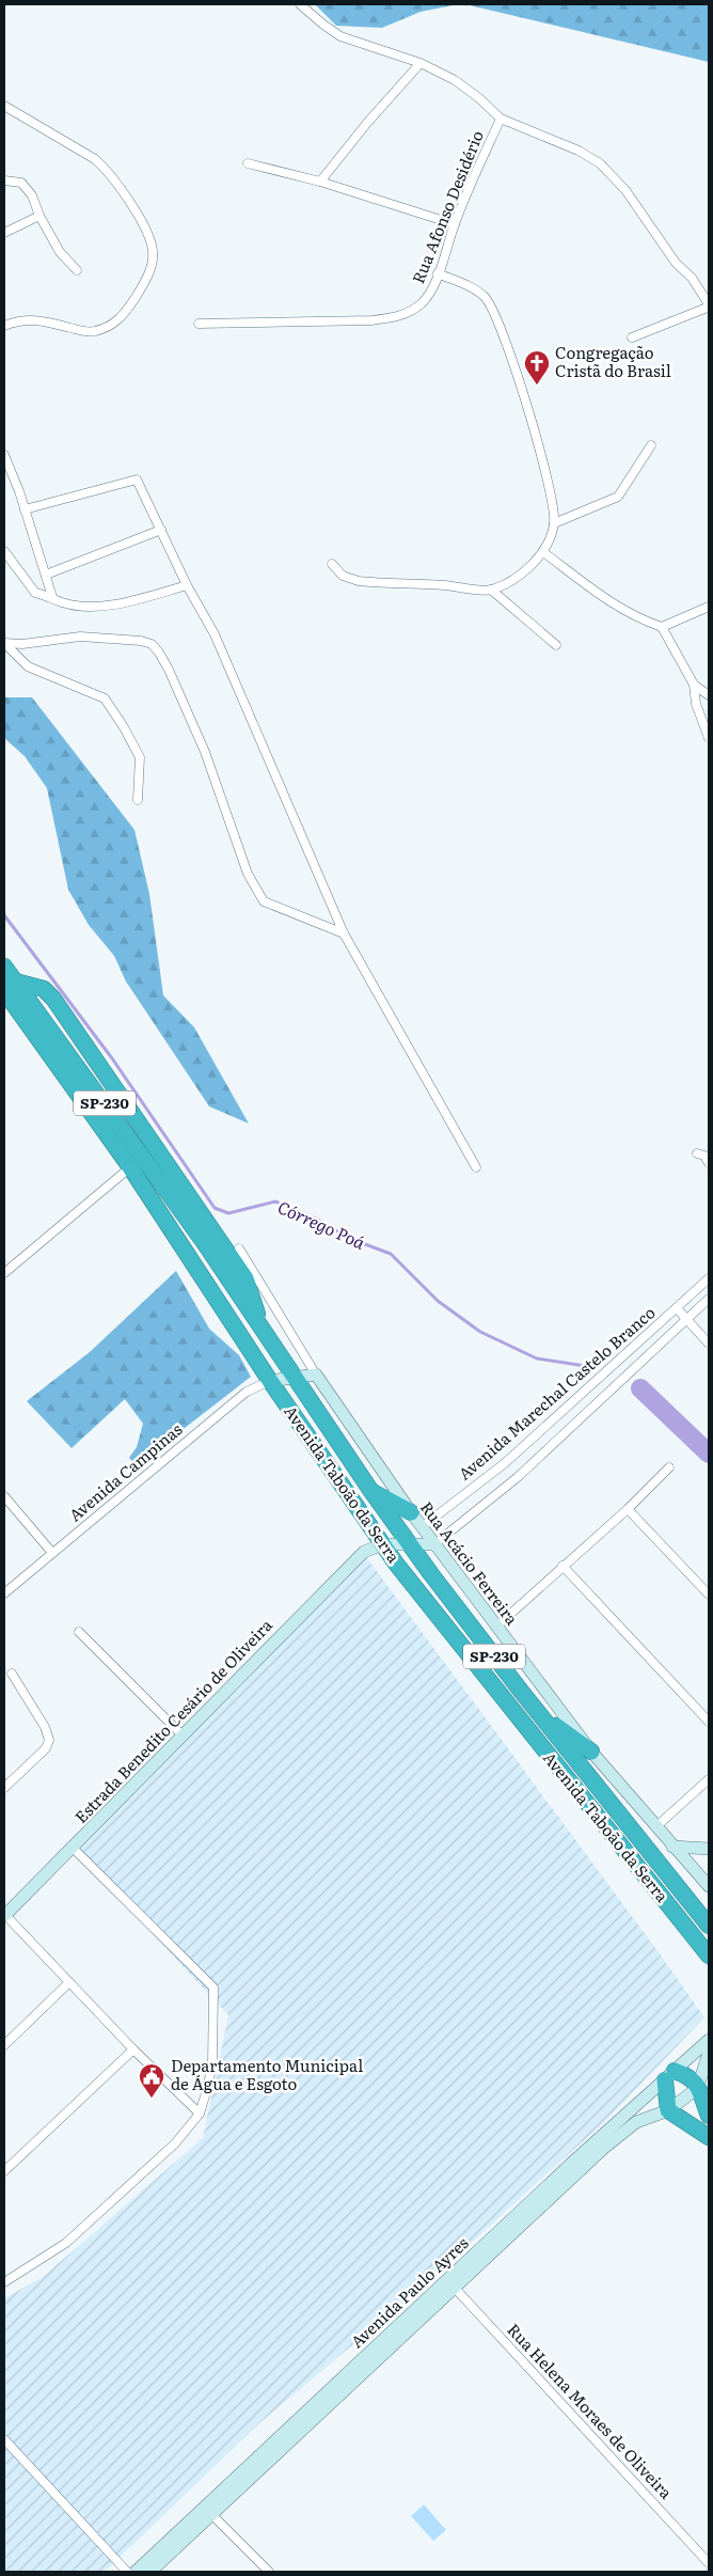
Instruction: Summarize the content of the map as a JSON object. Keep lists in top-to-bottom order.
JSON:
{
  "streets": {
    "highway": ["SP-230", "Avenida Taboão da Serra"],
    "main road": ["Rua Acácio Ferreira", "Estrada Benedito Cesário de Oliveira", "Avenida Paulo Ayres"],
    "street": [
      "Rua Afonso Desidério",
      "Avenida Marechal Castelo Branco",
      "Avenida Campinas",
      "Rua Helena Moraes de Oliveira"
    ]
  },
  "crossings": [
    ["Avenida Marechal Castelo Branco", "Rua Acácio Ferreira"],
    ["Avenida Campinas", "Avenida Taboão da Serra"],
    ["Avenida Taboão da Serra", "Estrada Benedito Cesário de Oliveira"],
    ["Avenida Paulo Ayres", "Rua Helena Moraes de Oliveira"]
  ],
  "water": ["Córrego Poá"],
  "places": {
    "church": ["Congregação Cristã do Brasil"],
    "public building": ["Departamento Municipal de Água e Esgoto"]
  }
}
